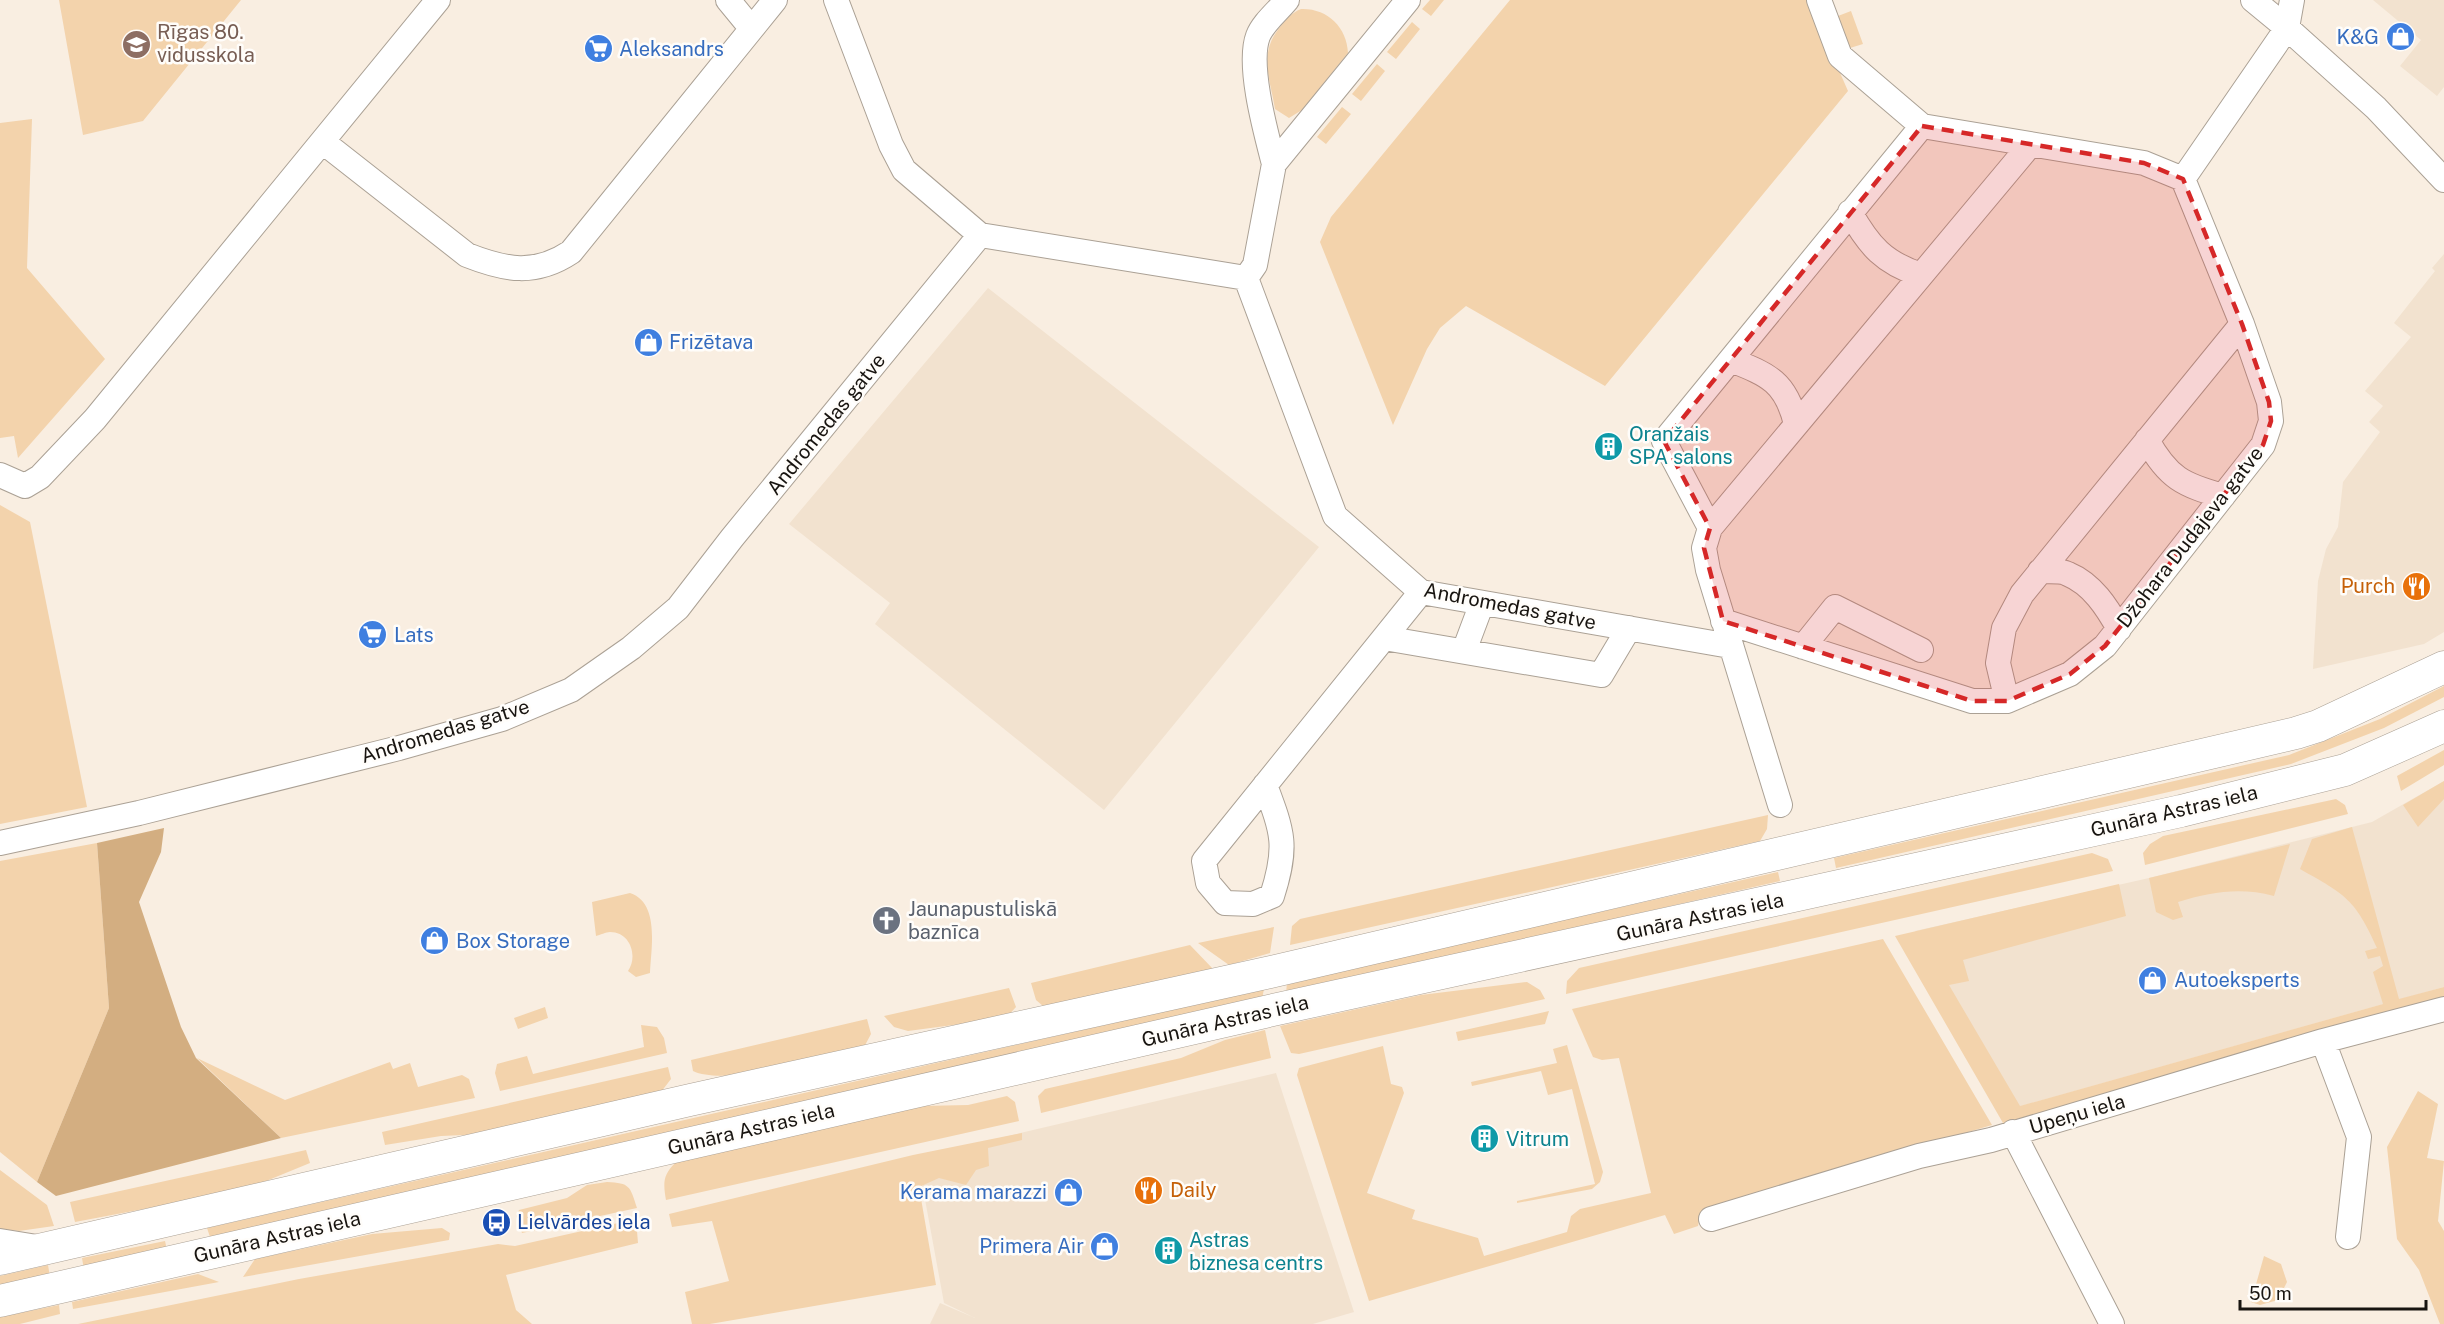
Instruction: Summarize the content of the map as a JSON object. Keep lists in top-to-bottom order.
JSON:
{
  "streets": {
    "main road": ["Gunāra Astras iela"],
    "street": ["Andromedas gatve", "Džohara Dudajeva gatve", "Upeņu iela"]
  },
  "places": {
    "shop": [
      "K&G",
      "Frizētava",
      "Box Storage",
      "Autoeksperts",
      "Kerama marazzi",
      "Primera Air"
    ],
    "school or university": ["Rīgas 80. vidusskola"],
    "supermarket": ["Aleksandrs", "Lats"],
    "building": ["Oranžais SPA salons", "Vitrum", "Astras biznesa centrs"],
    "restaurant": ["Purch", "Daily"],
    "church": ["Jaunapustuliskā baznīca"],
    "bus stop": ["Lielvārdes iela"]
  },
  "scale_bar": "50 m"
}
